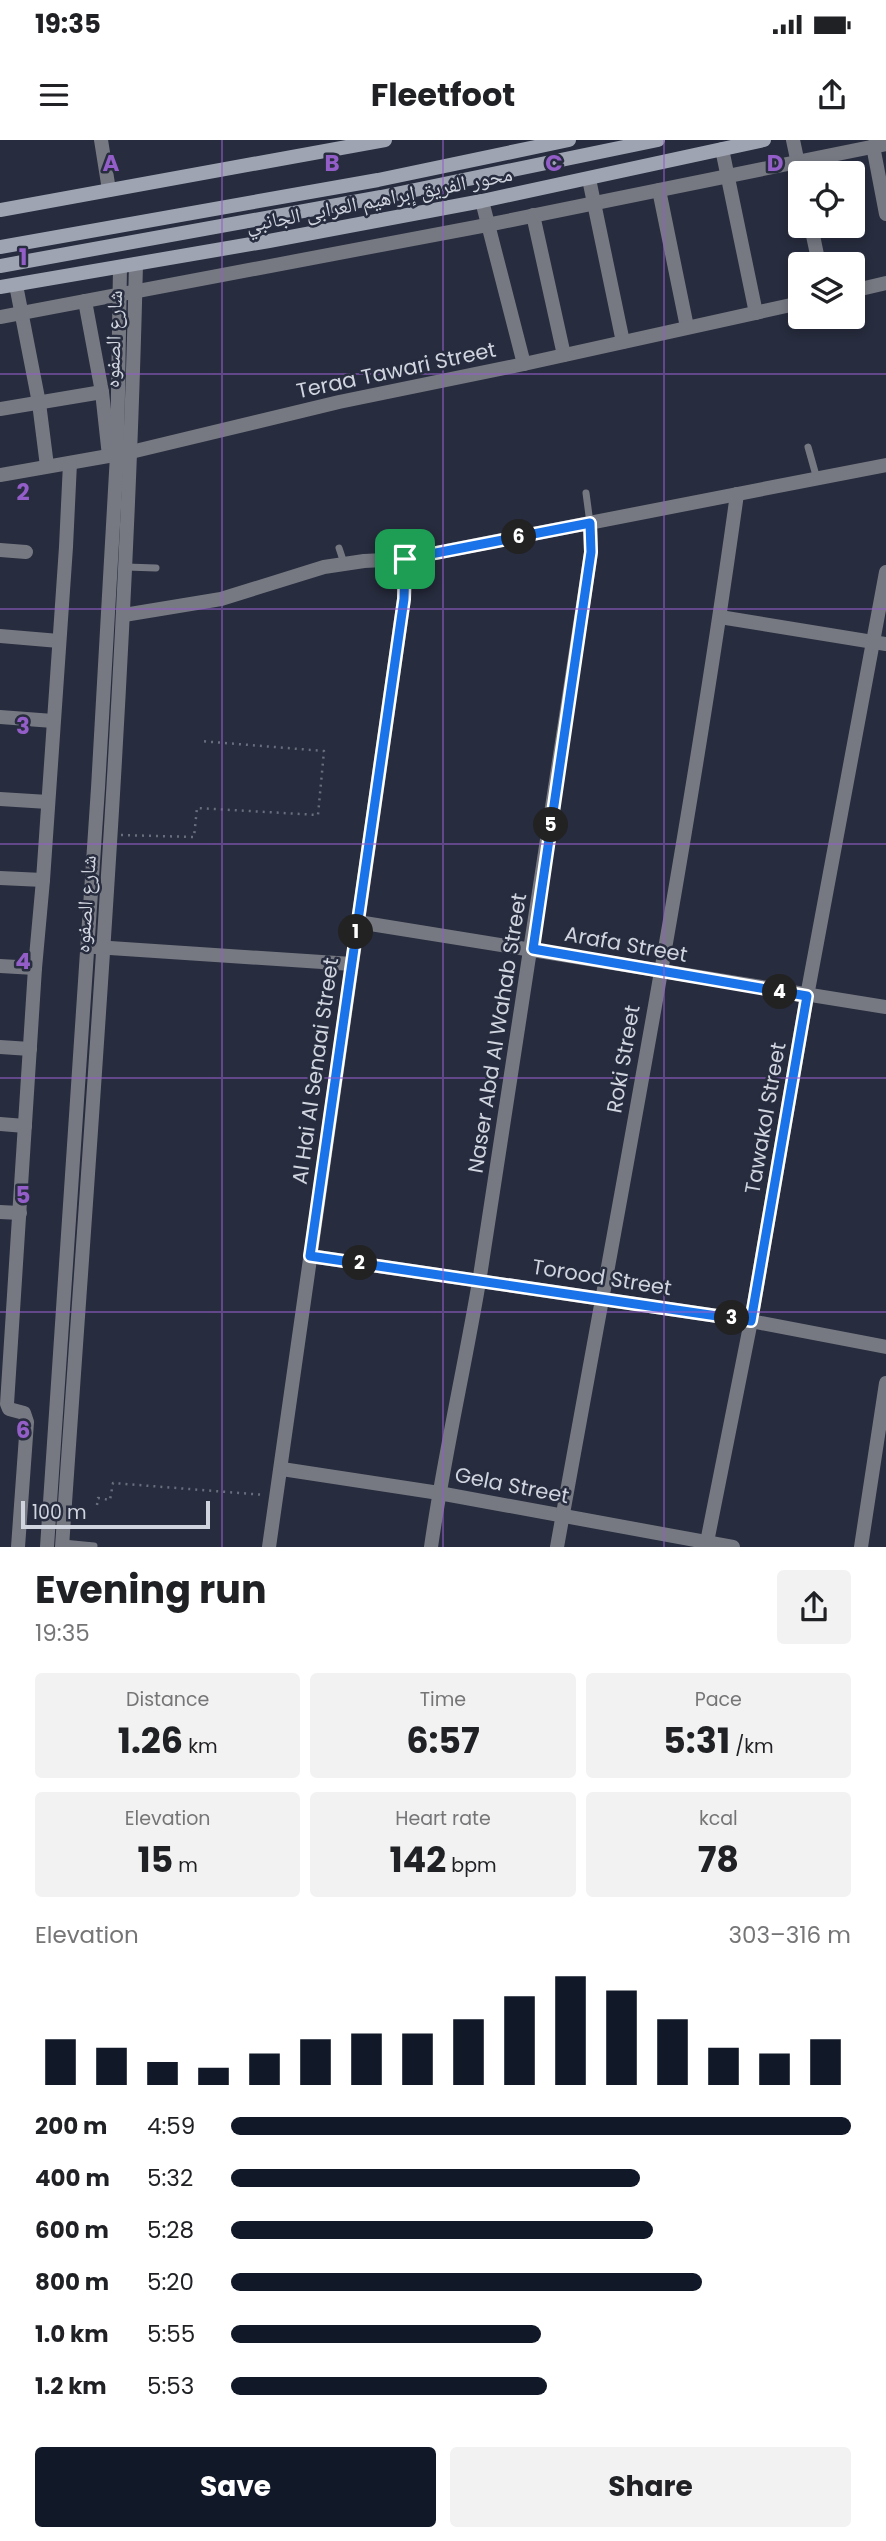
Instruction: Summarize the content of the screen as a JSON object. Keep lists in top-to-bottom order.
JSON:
{
  "streets": {
    "main road": ["محور الفريق إبراهيم العرابى الجانبي"],
    "street": [
      "شارع الصفوه",
      "Teraa Tawari Street",
      "Arafa Street",
      "Naser Abd Al Wahab Street",
      "Roki Street",
      "Al Hai Al Senaai Street",
      "Tawakol Street",
      "Torood Street",
      "Gela Street"
    ]
  },
  "crossings": [
    ["محور الفريق إبراهيم العرابى الجانبي", "شارع الصفوه"],
    ["شارع الصفوه", "Teraa Tawari Street"],
    ["Arafa Street", "Naser Abd Al Wahab Street"],
    ["Arafa Street", "Roki Street"],
    ["Arafa Street", "Al Hai Al Senaai Street"],
    ["Arafa Street", "Tawakol Street"],
    ["Naser Abd Al Wahab Street", "Torood Street"],
    ["Naser Abd Al Wahab Street", "Gela Street"],
    ["Roki Street", "Torood Street"],
    ["Roki Street", "Gela Street"],
    ["Al Hai Al Senaai Street", "Torood Street"],
    ["Al Hai Al Senaai Street", "Gela Street"],
    ["Tawakol Street", "Torood Street"],
    ["Tawakol Street", "Gela Street"]
  ],
  "scale_bar": "100 m",
  "page": {
    "status": "19:35",
    "header": "Fleetfoot",
    "pins": [
      "6",
      "5",
      "1",
      "4",
      "2",
      "3"
    ],
    "scale": "100 m",
    "heading": ["Evening run", "19:35"],
    "stats": [
      ["Distance", "1.26 km"],
      ["Time", "6:57"],
      ["Pace", "5:31 /km"],
      ["Elevation", "15 m"],
      ["Heart rate", "142 bpm"],
      ["kcal", "78"]
    ],
    "chart": ["Elevation", "303–316 m"],
    "list": [
      {
        "name": "200 m",
        "note": "4:59"
      },
      {
        "name": "400 m",
        "note": "5:32"
      },
      {
        "name": "600 m",
        "note": "5:28"
      },
      {
        "name": "800 m",
        "note": "5:20"
      },
      {
        "name": "1.0 km",
        "note": "5:55"
      },
      {
        "name": "1.2 km",
        "note": "5:53"
      }
    ],
    "buttons": ["Save", "Share"]
  },
  "grid": {
    "columns": [
      "A",
      "B",
      "C",
      "D"
    ],
    "rows": [
      "1",
      "2",
      "3",
      "4",
      "5",
      "6"
    ]
  }
}
